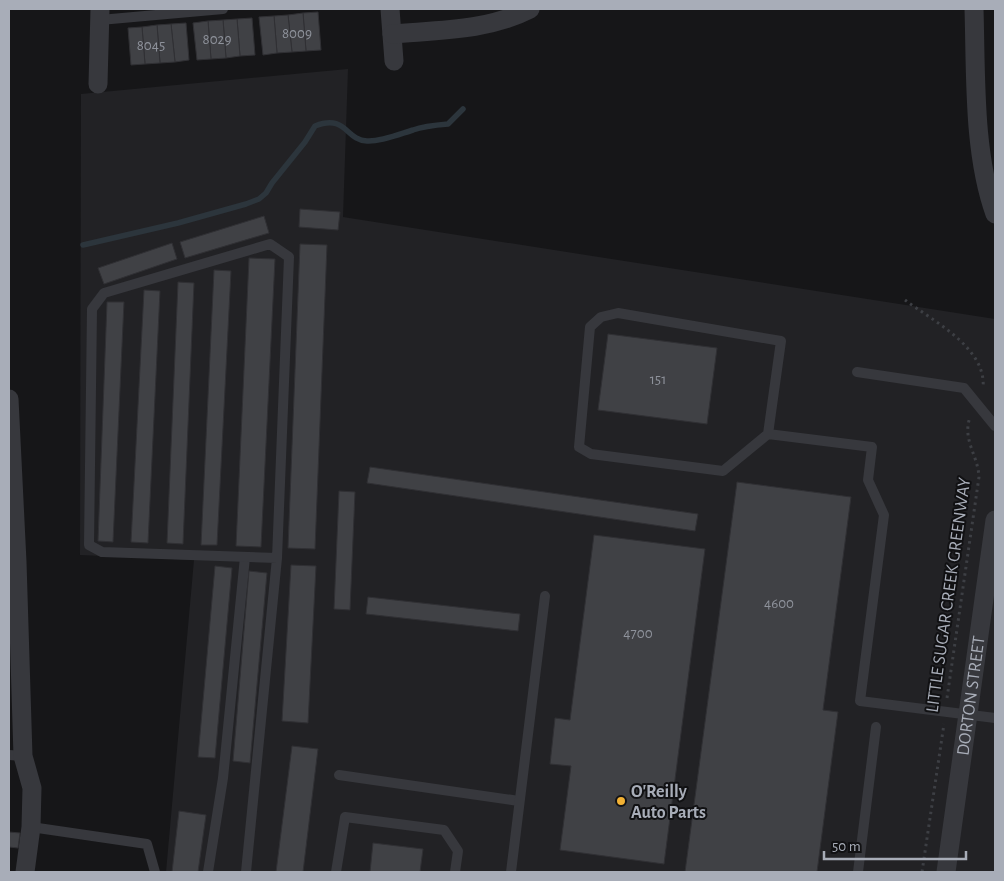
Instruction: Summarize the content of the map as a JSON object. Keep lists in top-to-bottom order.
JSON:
{
  "streets": {
    "street": ["DORTON STREET"],
    "path": ["LITTLE SUGAR CREEK GREENWAY"]
  },
  "places": ["O'Reilly Auto Parts"],
  "house_numbers": [
    "8009",
    "8029",
    "8045",
    "151",
    "4600",
    "4700"
  ],
  "scale_bar": "50 m"
}
